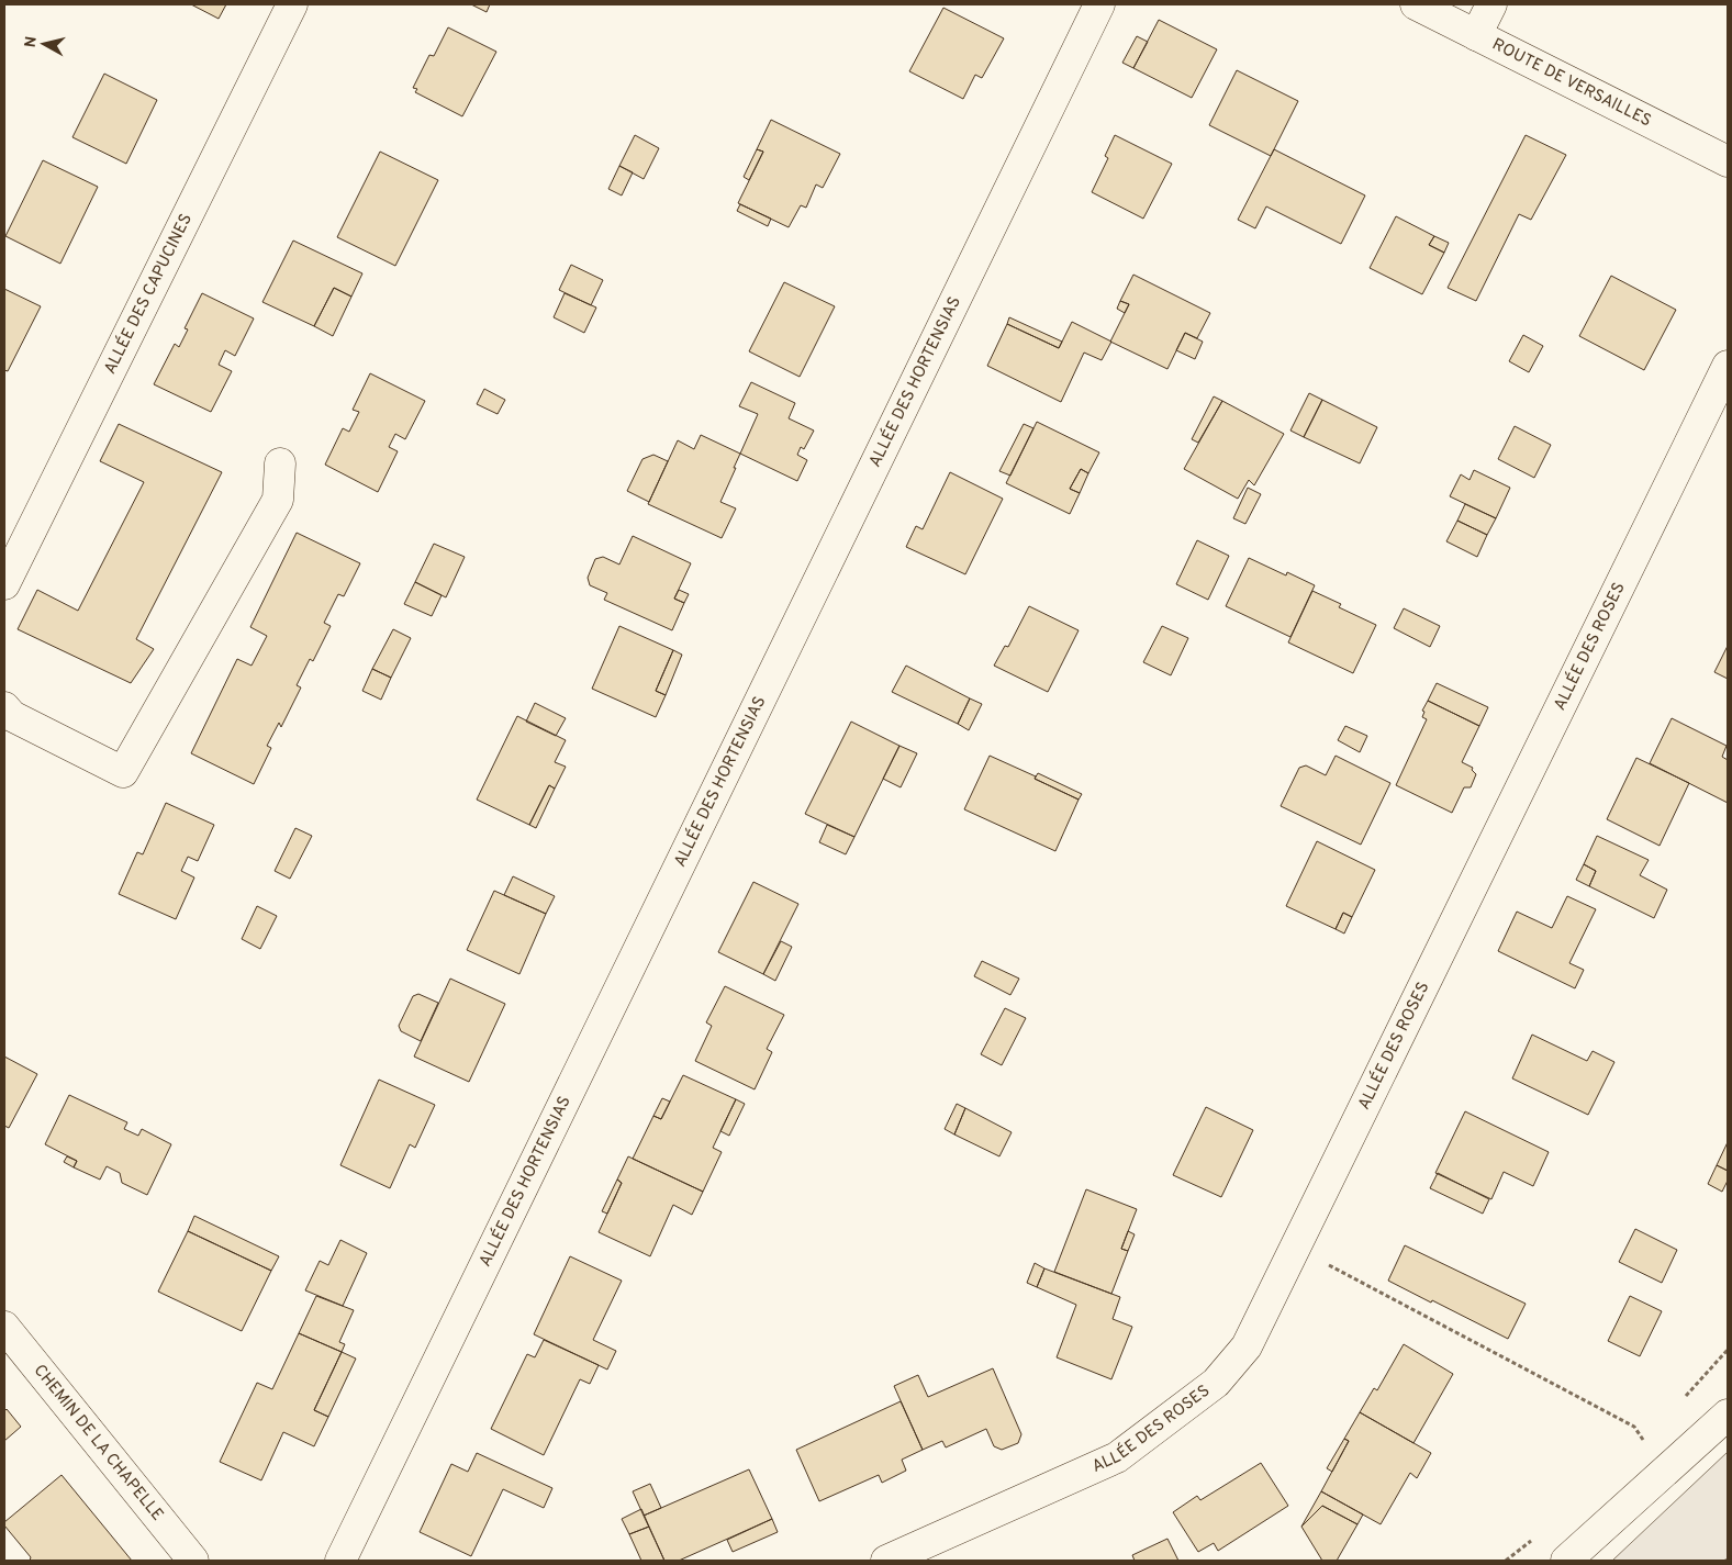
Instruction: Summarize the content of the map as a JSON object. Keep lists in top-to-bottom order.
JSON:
{
  "streets": {
    "street": [
      "ROUTE DE VERSAILLES",
      "ALLÉE DES CAPUCINES",
      "ALLÉE DES HORTENSIAS",
      "ALLÉE DES ROSES",
      "CHEMIN DE LA CHAPELLE"
    ]
  },
  "north": "left"
}
